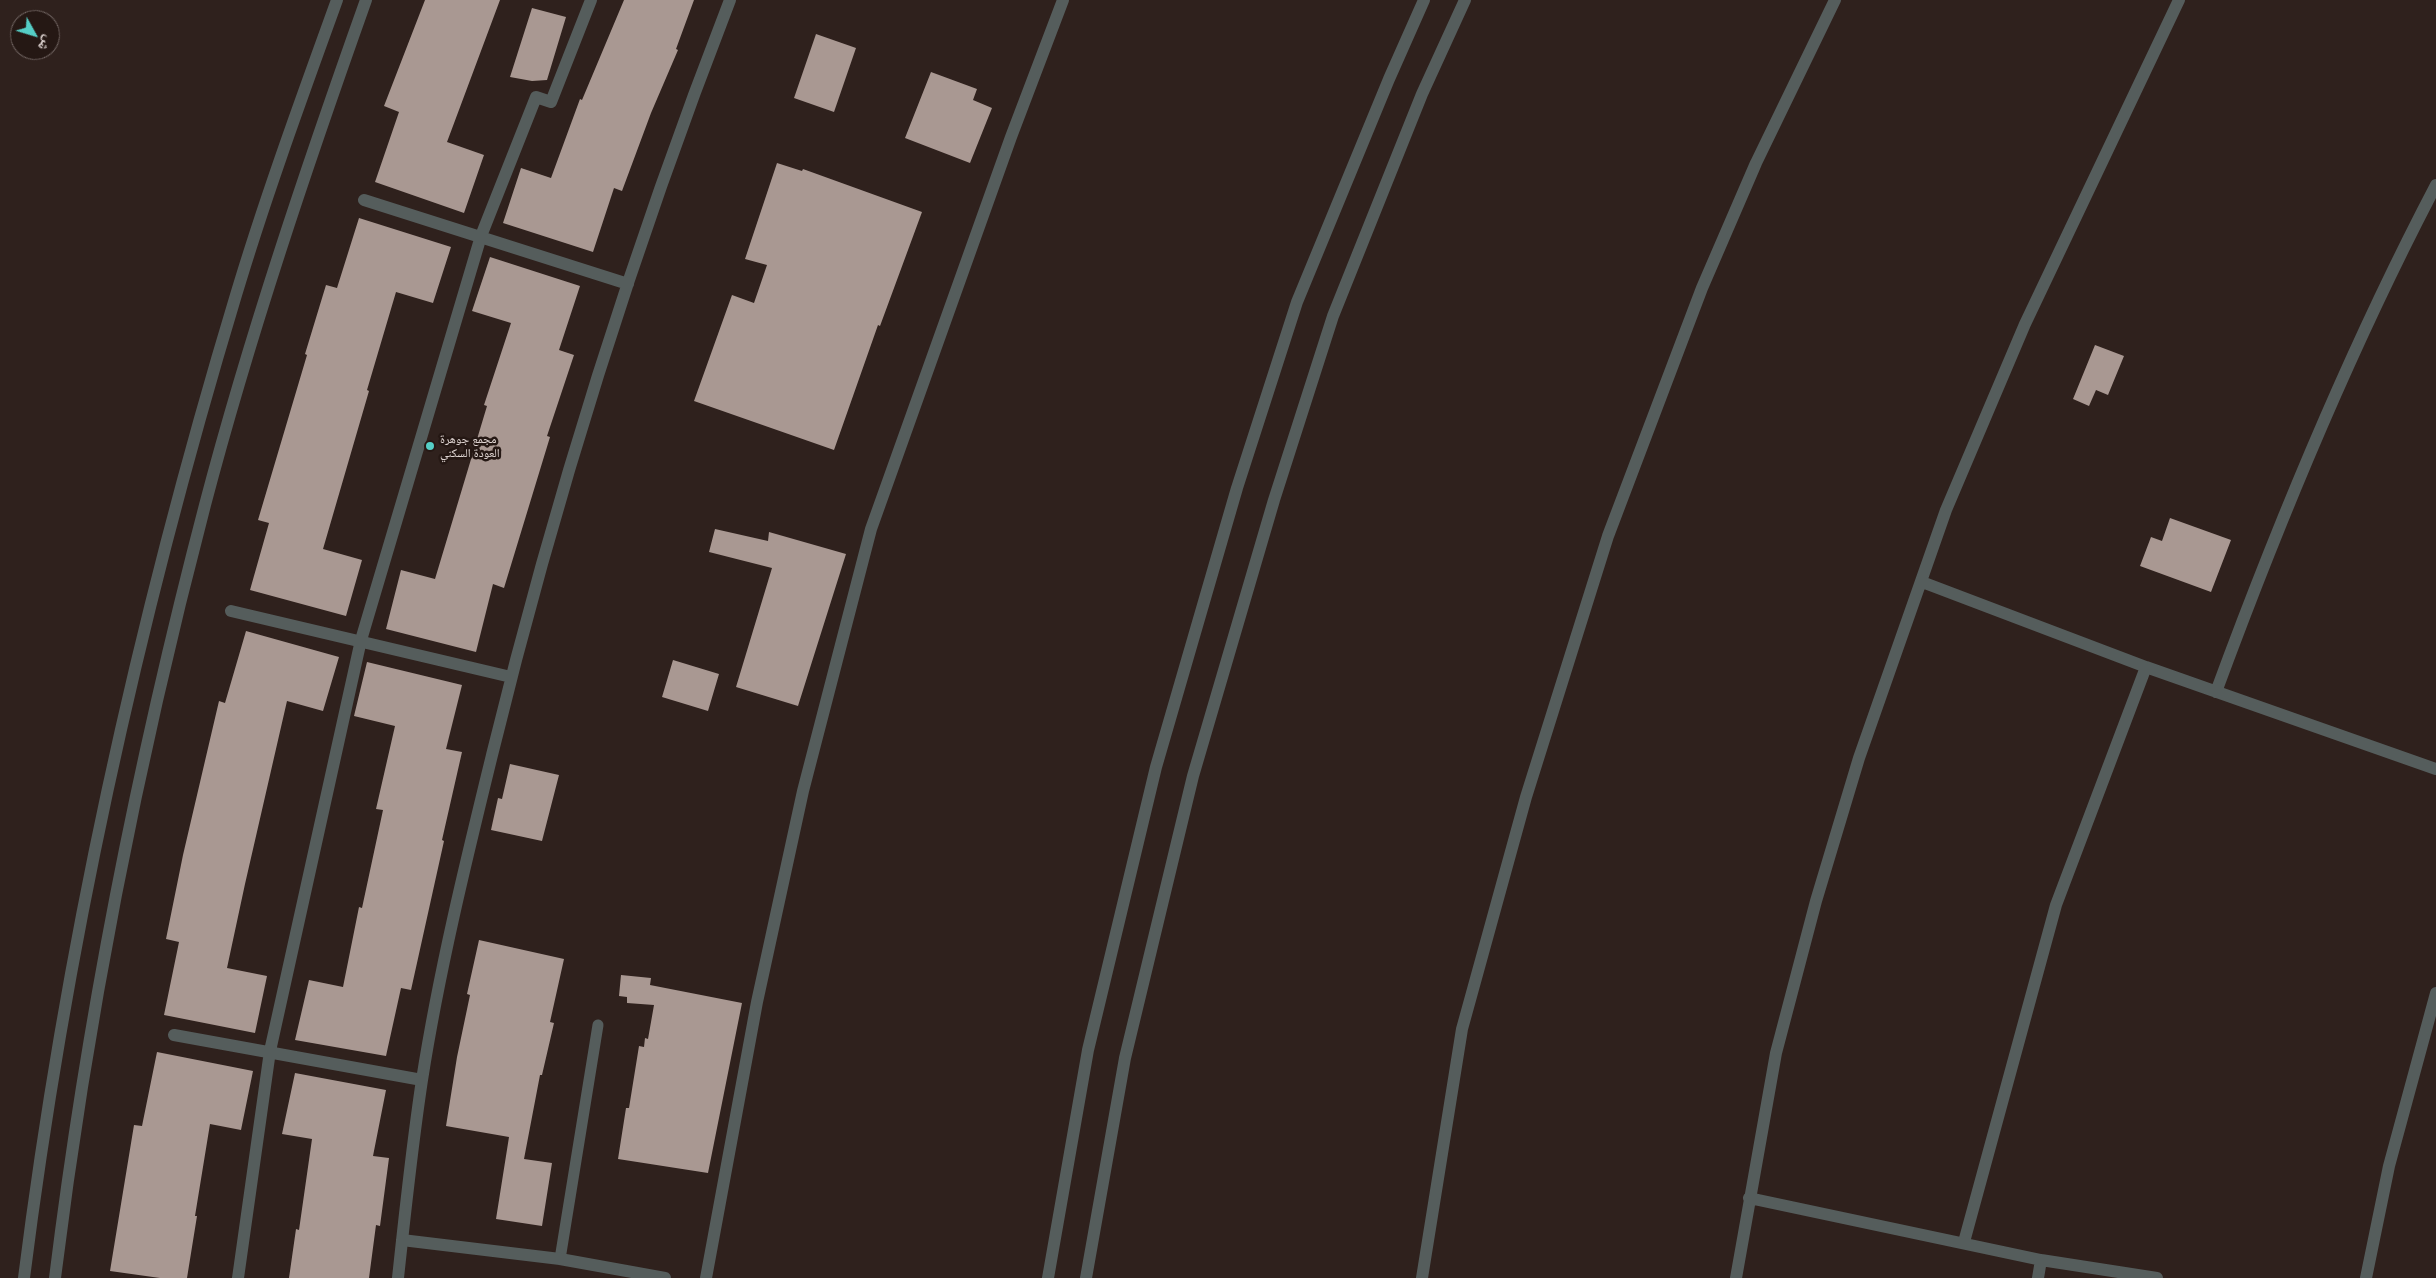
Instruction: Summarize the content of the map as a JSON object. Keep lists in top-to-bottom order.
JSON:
{
  "places": ["مجمع جوهرة العودة السكني"],
  "north": "bottom right"
}
